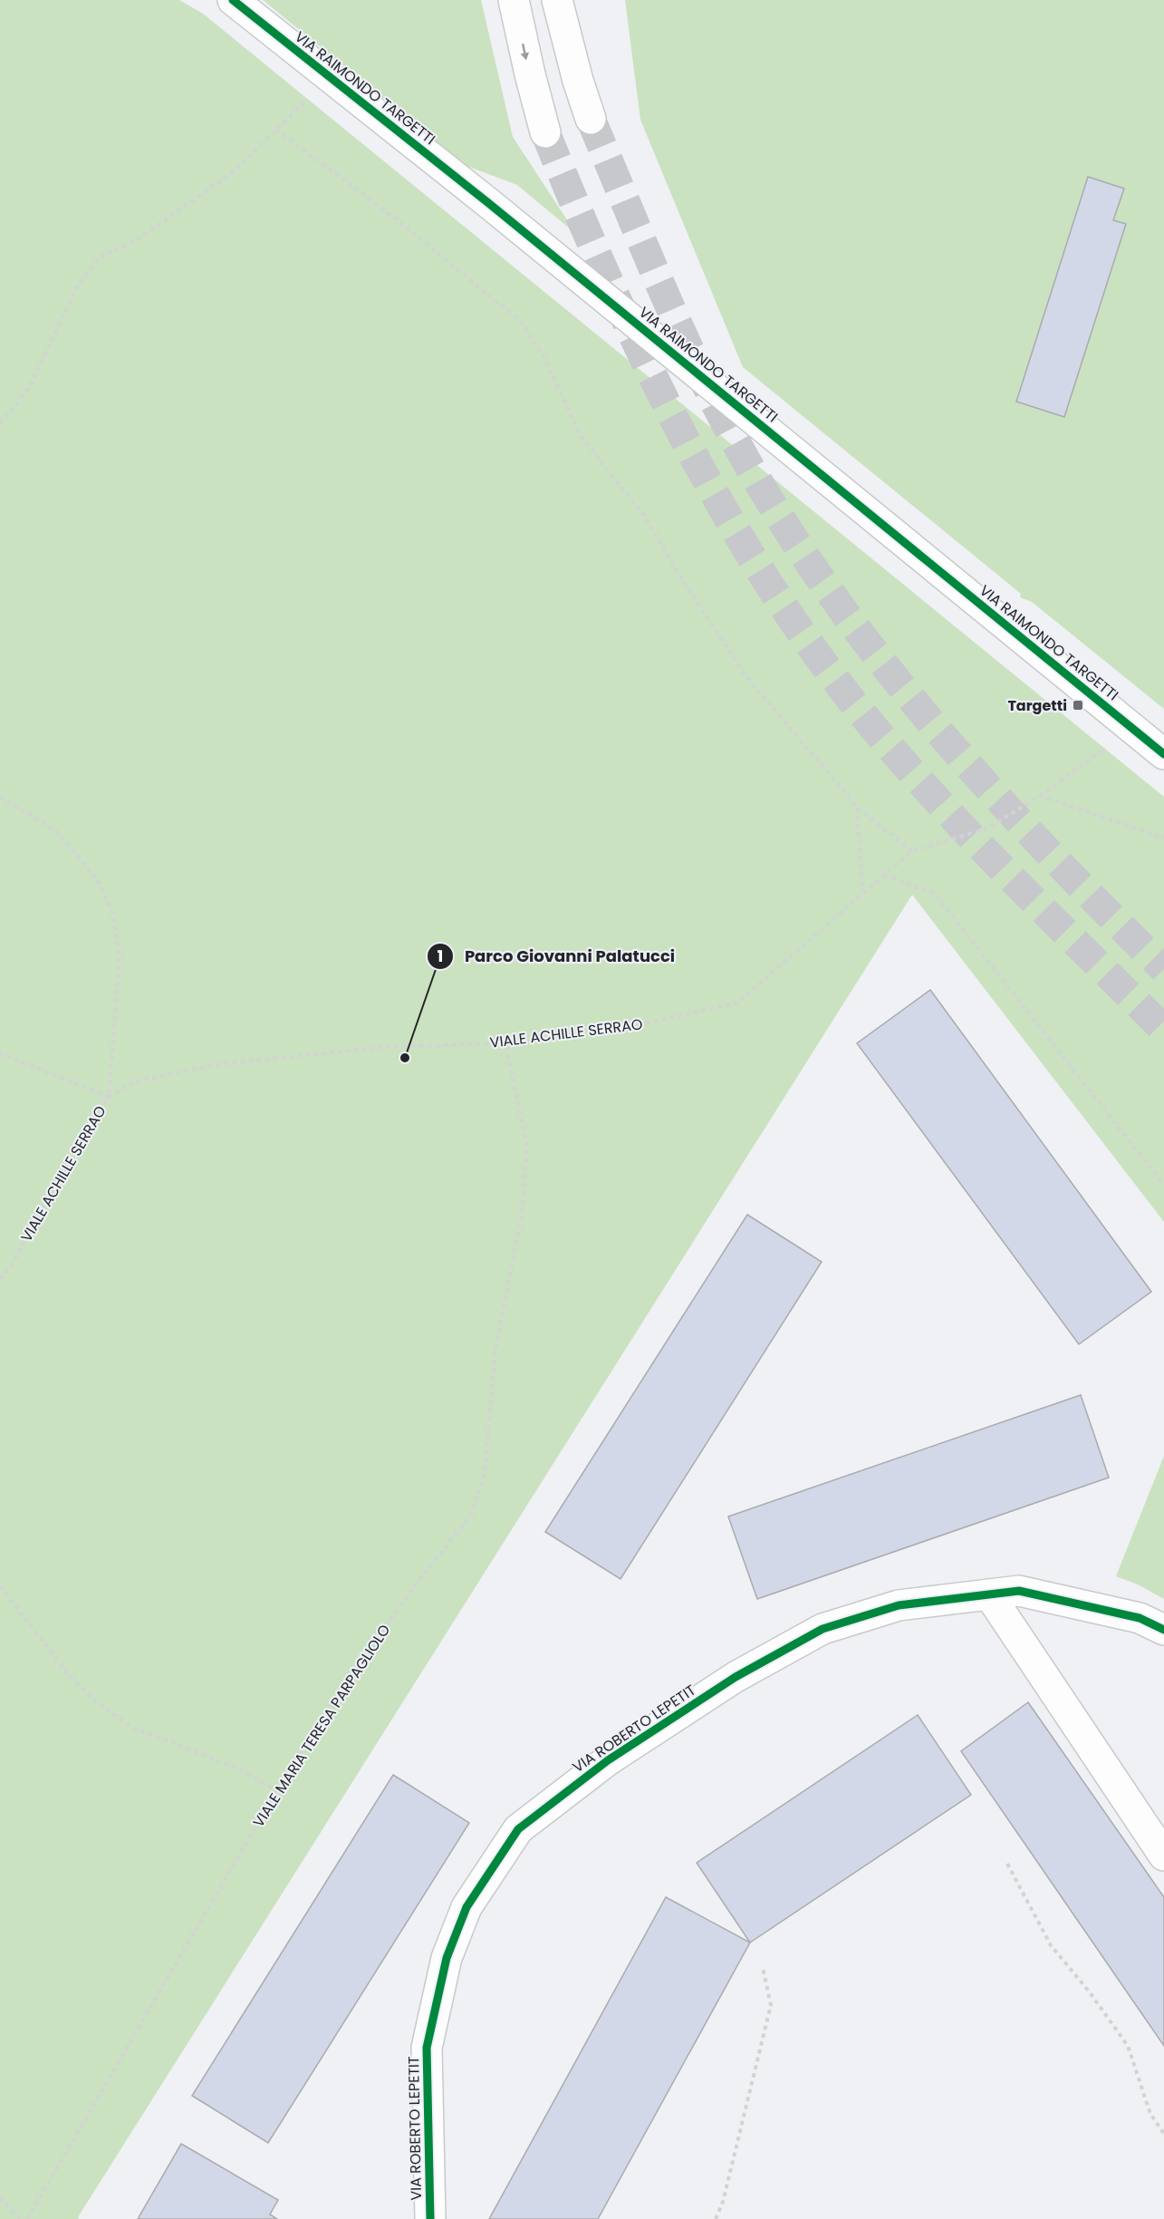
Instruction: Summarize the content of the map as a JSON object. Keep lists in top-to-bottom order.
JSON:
{
  "streets": {
    "street": ["VIA RAIMONDO TARGETTI", "VIA ROBERTO LEPETIT"],
    "path": ["VIALE ACHILLE SERRAO", "VIALE MARIA TERESA PARPAGLIOLO"]
  },
  "crossings": [
    ["VIA RAIMONDO TARGETTI", "VIALE ACHILLE SERRAO"],
    ["VIALE ACHILLE SERRAO", "VIALE MARIA TERESA PARPAGLIOLO"]
  ],
  "places": {
    "transit": ["Targetti"],
    "other": ["Parco Giovanni Palatucci"]
  }
}
